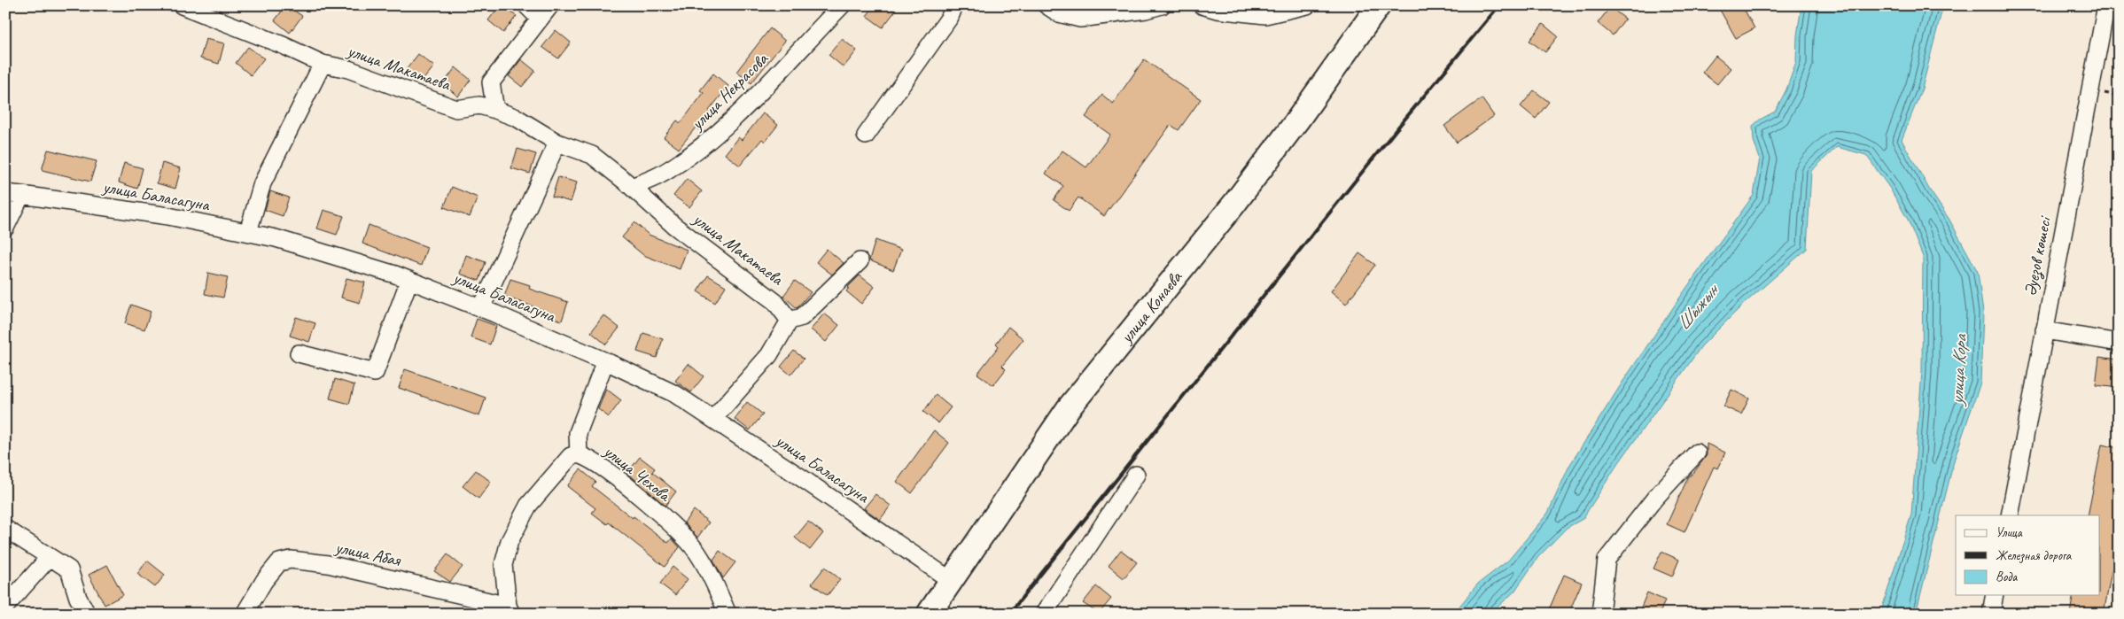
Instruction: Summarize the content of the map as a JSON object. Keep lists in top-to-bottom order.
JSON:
{
  "streets": {
    "street": [
      "улица Макатаева",
      "улица Некрасова",
      "улица Баласагуна",
      "Әуезов көшесі",
      "улица Конаева",
      "улица Чехова",
      "улица Абая"
    ]
  },
  "crossings": [
    ["улица Макатаева", "улица Некрасова"],
    ["улица Макатаева", "улица Баласагуна"],
    ["улица Баласагуна", "улица Конаева"],
    ["улица Чехова", "улица Абая"]
  ],
  "water": ["Шыжын", "улица Кора"],
  "legend": ["Улица", "Железная дорога", "Вода"]
}
